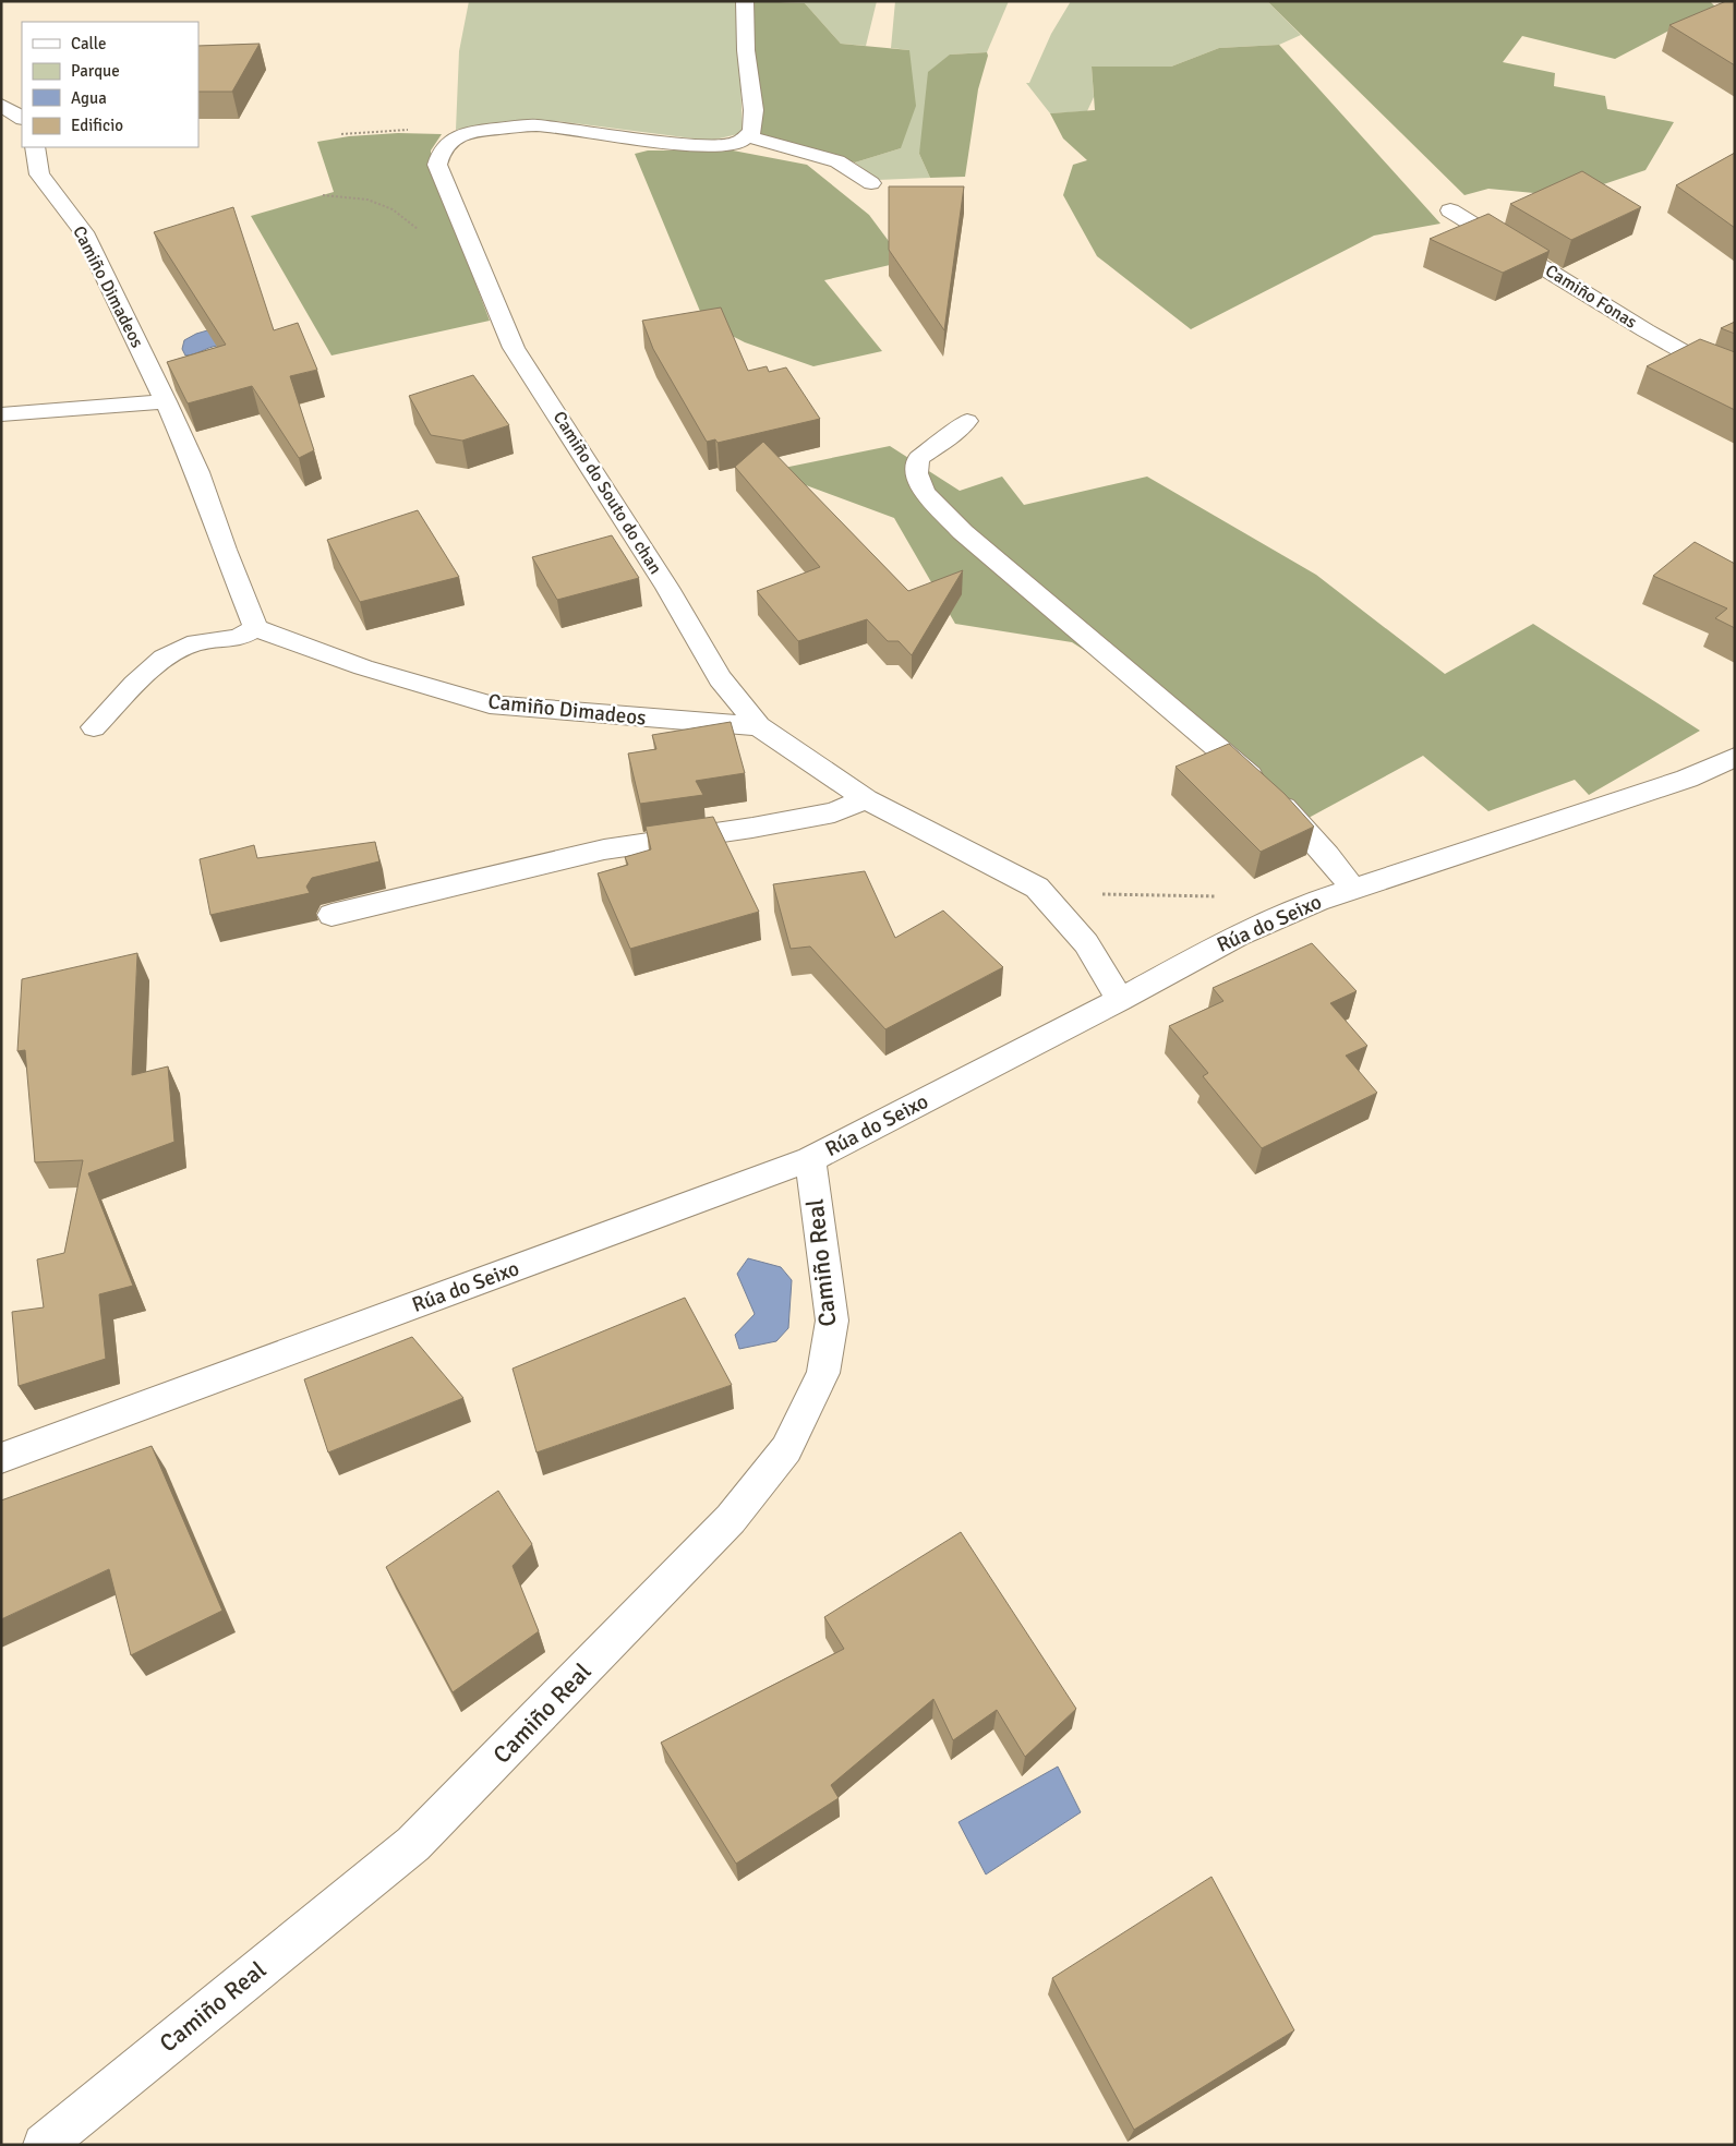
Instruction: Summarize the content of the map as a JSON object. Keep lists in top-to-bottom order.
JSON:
{
  "streets": {
    "street": [
      "Camiño Dimadeos",
      "Camiño Fonas",
      "Camiño do Souto do chan",
      "Rúa do Seixo",
      "Camiño Real"
    ]
  },
  "crossings": [
    ["Camiño Dimadeos", "Camiño do Souto do chan"],
    ["Camiño do Souto do chan", "Rúa do Seixo"],
    ["Rúa do Seixo", "Camiño Real"]
  ],
  "legend": [
    "Calle",
    "Parque",
    "Agua",
    "Edificio"
  ]
}
